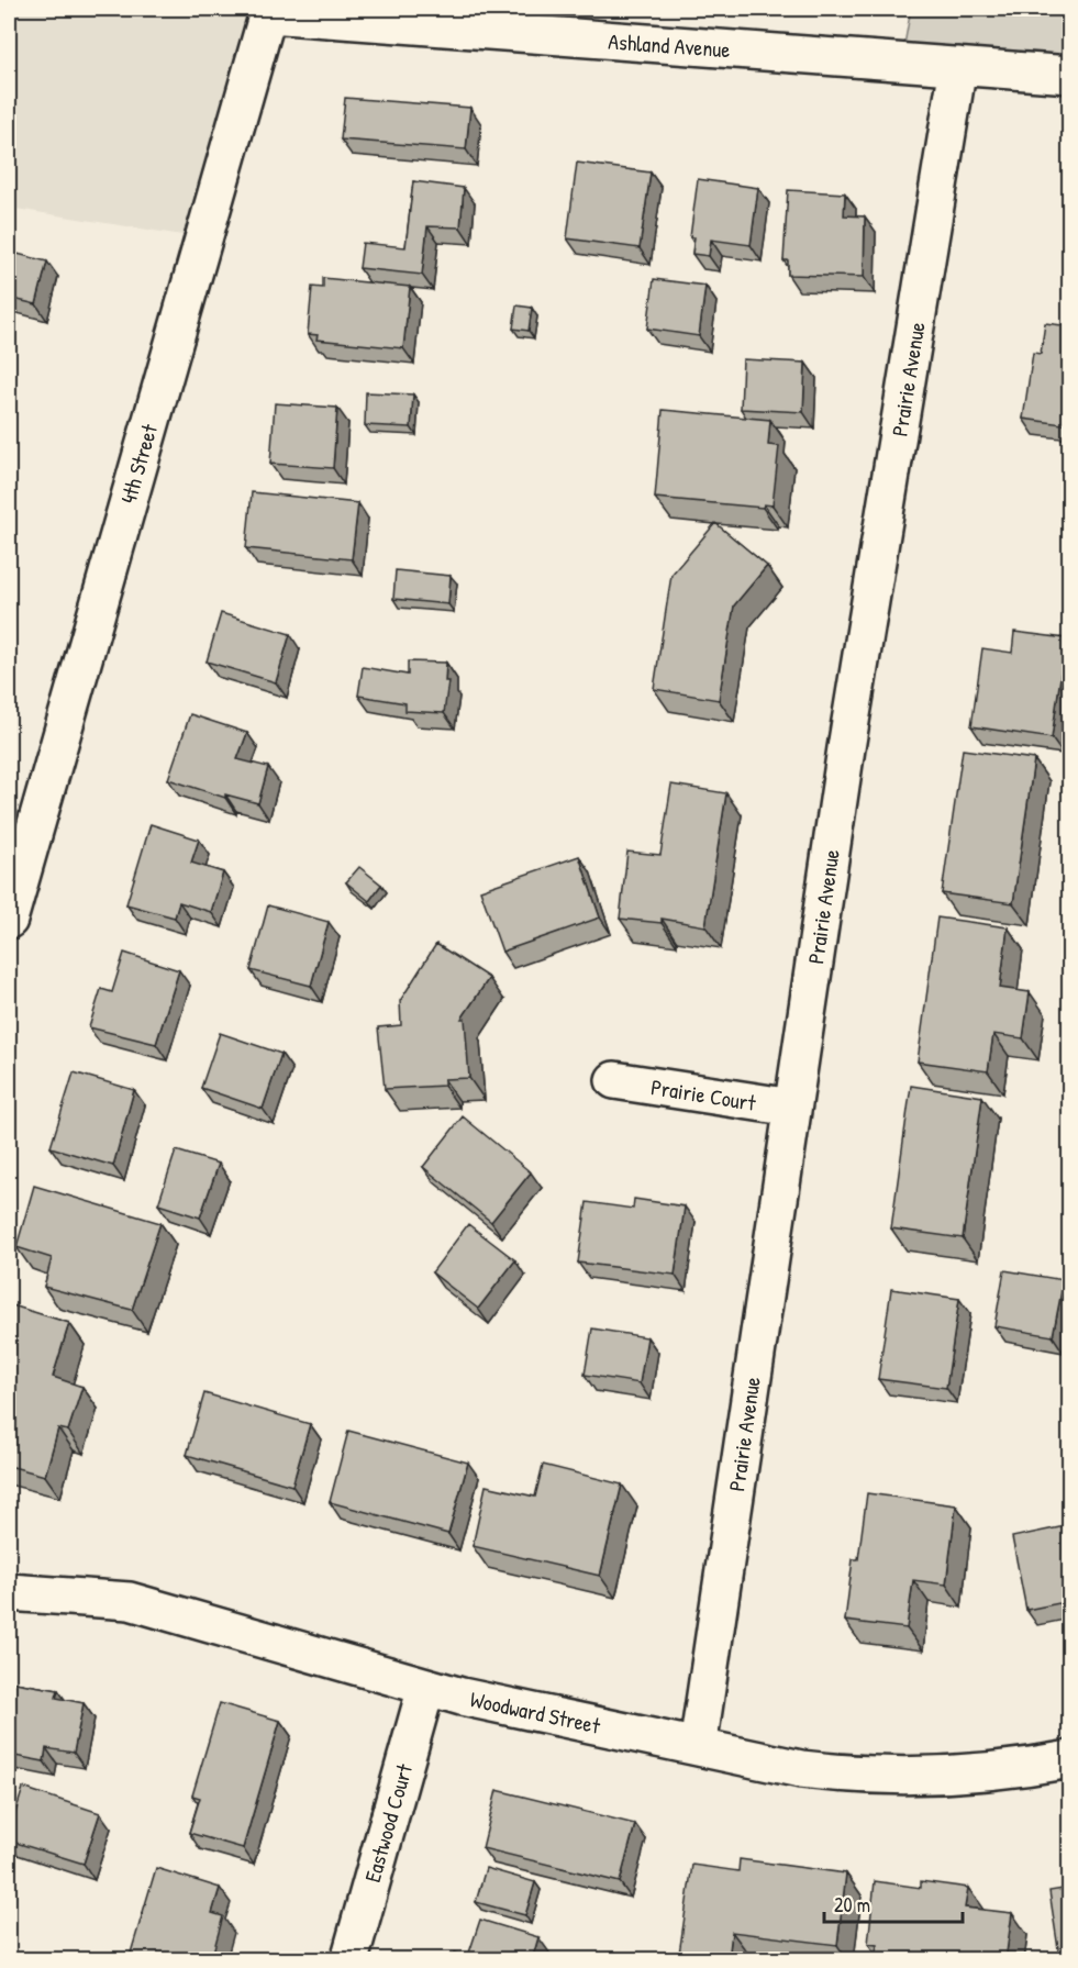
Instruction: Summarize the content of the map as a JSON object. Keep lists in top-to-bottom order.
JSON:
{
  "streets": {
    "street": [
      "Ashland Avenue",
      "Prairie Avenue",
      "4th Street",
      "Prairie Court",
      "Woodward Street",
      "Eastwood Court"
    ]
  },
  "crossings": [
    ["Ashland Avenue", "Prairie Avenue"],
    ["Ashland Avenue", "4th Street"],
    ["Prairie Avenue", "Prairie Court"],
    ["Prairie Avenue", "Woodward Street"],
    ["Woodward Street", "Eastwood Court"]
  ],
  "scale_bar": "20 m"
}
